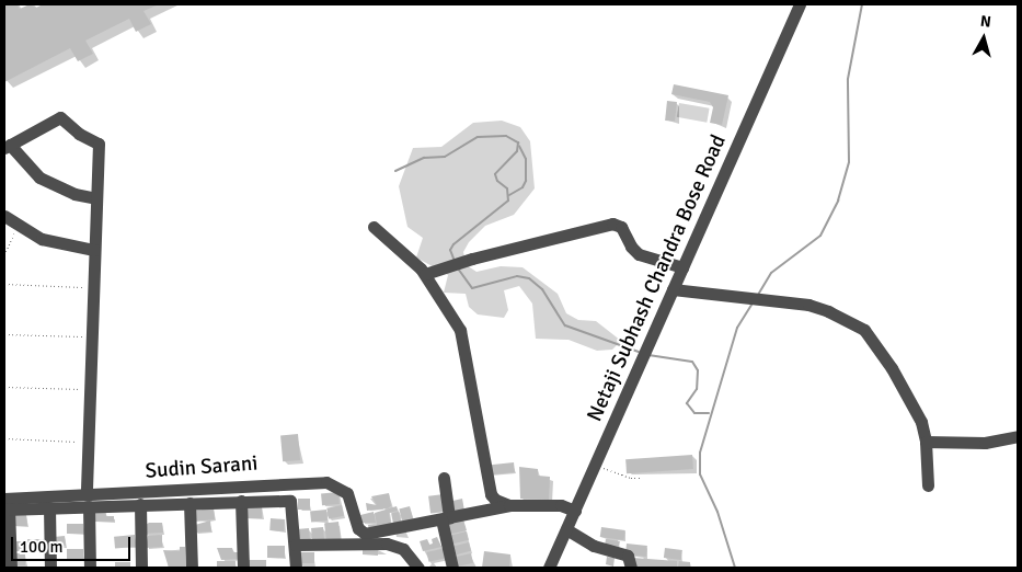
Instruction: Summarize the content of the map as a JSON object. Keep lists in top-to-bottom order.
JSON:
{
  "streets": {
    "street": ["Netaji Subhash Chandra Bose Road", "Sudin Sarani"]
  },
  "scale_bar": "100 m",
  "north": "top"
}
